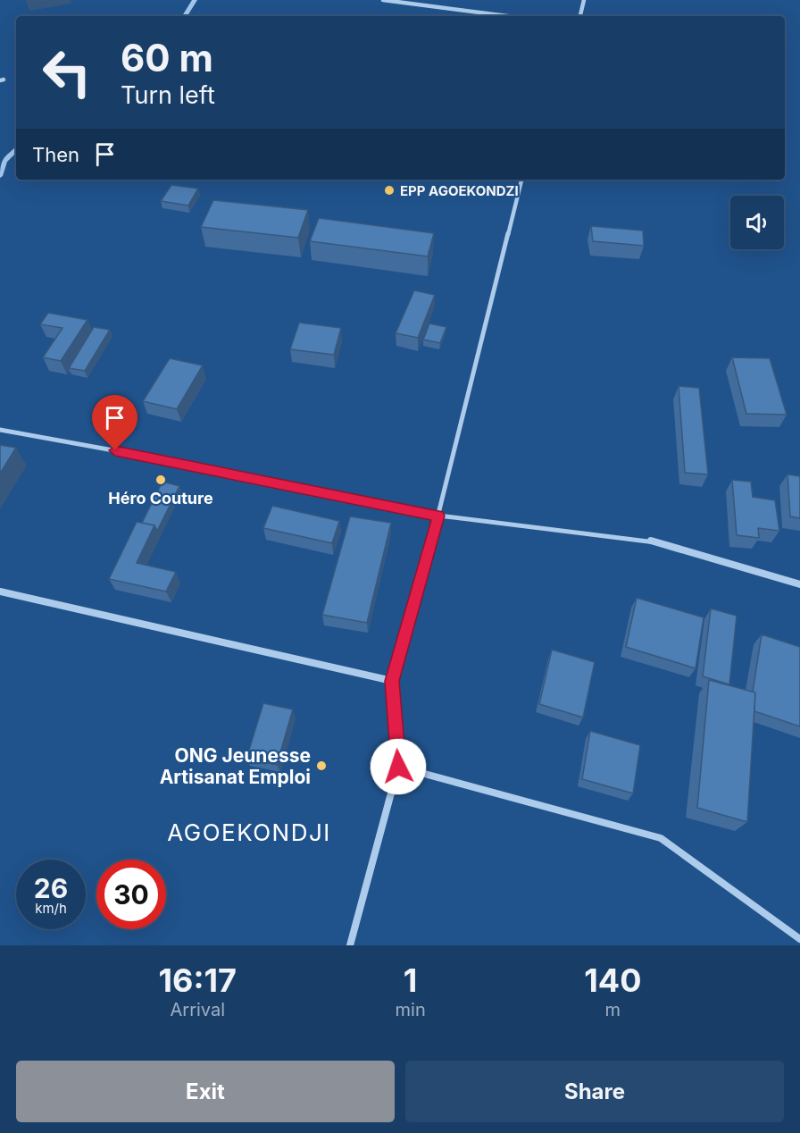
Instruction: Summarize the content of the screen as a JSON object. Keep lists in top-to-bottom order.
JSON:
{
  "districts": ["AGOEKONDJI"],
  "places": ["EPP AGOEKONDZI", "Héro Couture", "ONG Jeunesse Artisanat Emploi"],
  "page": {
    "turn": ["60 m", "Turn left"],
    "then": "Then",
    "speed": "26 km/h",
    "limit": "30",
    "eta": [
      "16:17",
      "Arrival",
      "1",
      "min",
      "140",
      "m"
    ],
    "buttons": ["Exit", "Share"]
  }
}
